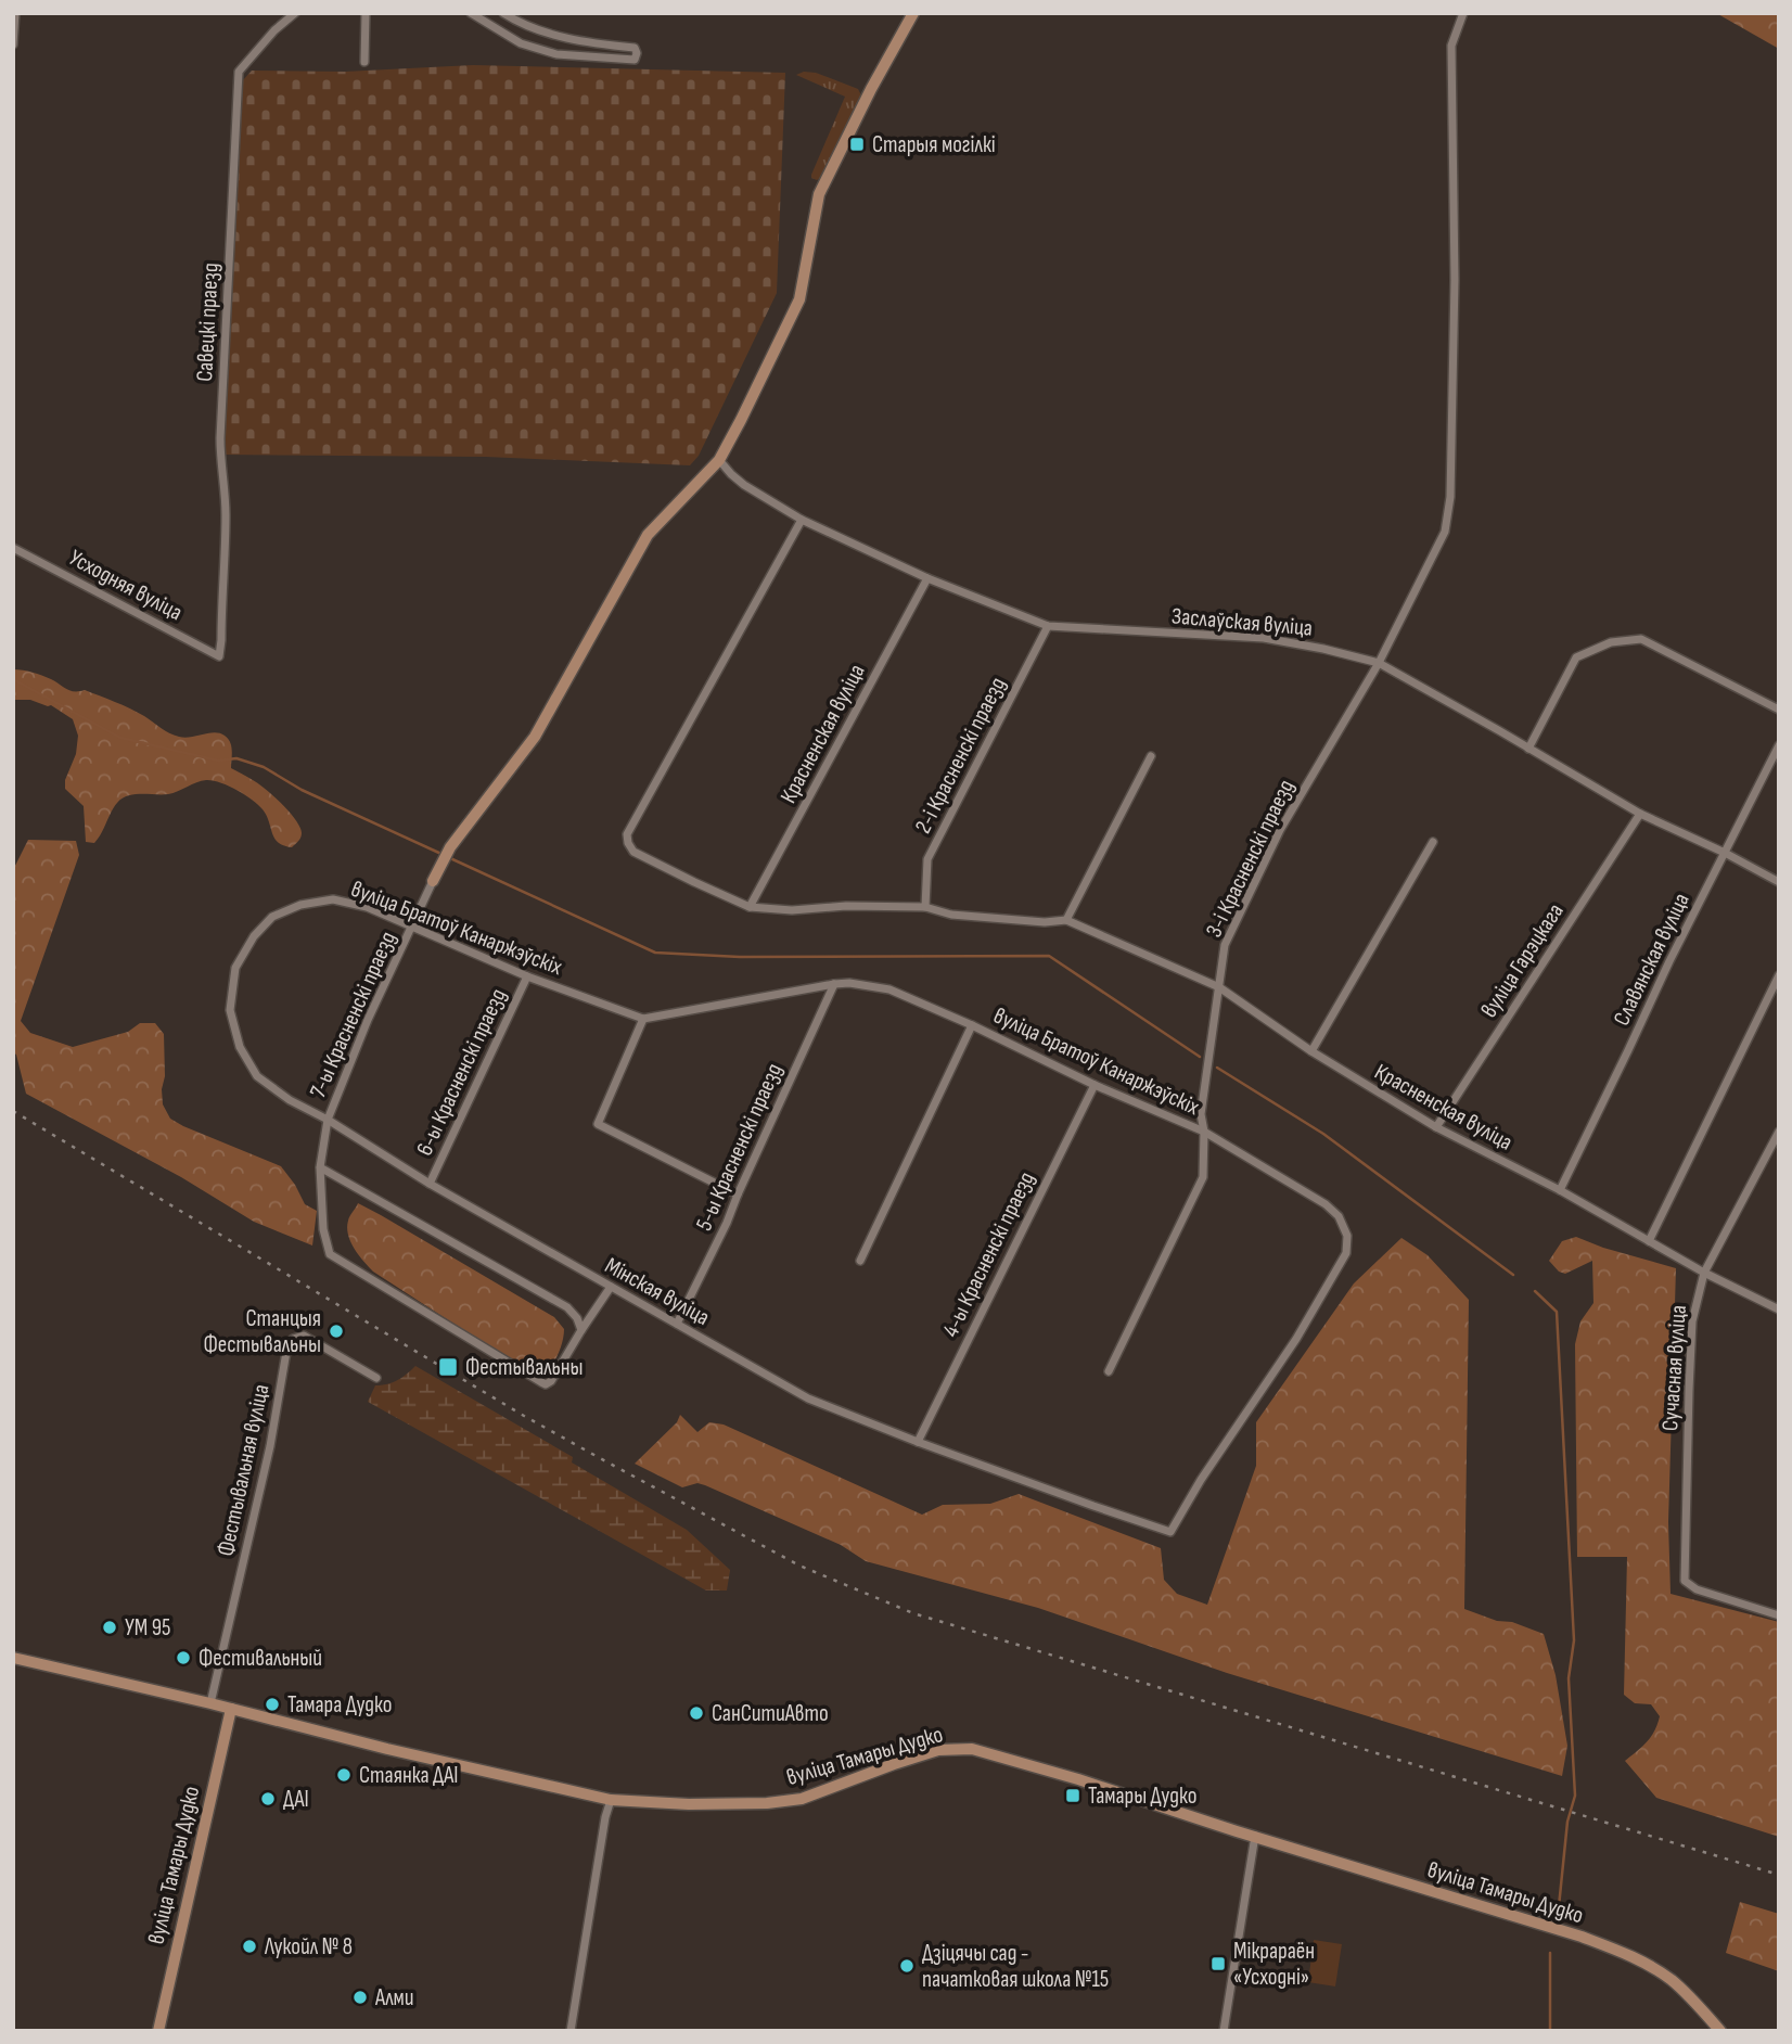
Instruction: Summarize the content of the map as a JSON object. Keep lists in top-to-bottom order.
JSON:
{
  "streets": {
    "street": [
      "Савецкі праезд",
      "Усходняя вуліца",
      "Заслаўская вуліца",
      "Красненская вуліца",
      "2-і Красненскі праезд",
      "3-і Красненскі праезд",
      "вуліца Братоў Канаржэўскіх",
      "Славянская вуліца",
      "вуліца Гарэцкага",
      "7-ы Красненскі праезд",
      "6-ы Красненскі праезд",
      "5-ы Красненскі праезд",
      "4-ы Красненскі праезд",
      "Мінская вуліца",
      "Сучасная вуліца",
      "Фестывальная вуліца",
      "вуліца Тамары Дудко"
    ]
  },
  "crossings": [
    ["Савецкі праезд", "Усходняя вуліца"],
    ["Заслаўская вуліца", "Красненская вуліца"],
    ["Заслаўская вуліца", "2-і Красненскі праезд"],
    ["Заслаўская вуліца", "3-і Красненскі праезд"],
    ["Заслаўская вуліца", "Славянская вуліца"],
    ["Заслаўская вуліца", "вуліца Гарэцкага"],
    ["Красненская вуліца", "2-і Красненскі праезд"],
    ["Красненская вуліца", "3-і Красненскі праезд"],
    ["Красненская вуліца", "Славянская вуліца"],
    ["Красненская вуліца", "вуліца Гарэцкага"],
    ["Красненская вуліца", "Сучасная вуліца"],
    ["3-і Красненскі праезд", "вуліца Братоў Канаржэўскіх"],
    ["вуліца Братоў Канаржэўскіх", "7-ы Красненскі праезд"],
    ["вуліца Братоў Канаржэўскіх", "6-ы Красненскі праезд"],
    ["вуліца Братоў Канаржэўскіх", "5-ы Красненскі праезд"],
    ["вуліца Братоў Канаржэўскіх", "4-ы Красненскі праезд"],
    ["вуліца Братоў Канаржэўскіх", "Мінская вуліца"],
    ["7-ы Красненскі праезд", "Мінская вуліца"],
    ["6-ы Красненскі праезд", "Мінская вуліца"],
    ["5-ы Красненскі праезд", "Мінская вуліца"],
    ["4-ы Красненскі праезд", "Мінская вуліца"],
    ["Фестывальная вуліца", "вуліца Тамары Дудко"]
  ],
  "places": {
    "transit": [
      "Старыя могілкі",
      "Фестывальны",
      "Тамары Дудко",
      "Мікрараён «Усходні»"
    ],
    "other": [
      "Станцыя Фестывальны",
      "УМ 95",
      "Фестивальный",
      "Тамара Дудко",
      "СанСитиАвто",
      "Стаянка ДАІ",
      "ДАІ",
      "Лукойл № 8",
      "Дзіцячы сад - пачатковая школа №15",
      "Алми"
    ]
  }
}
